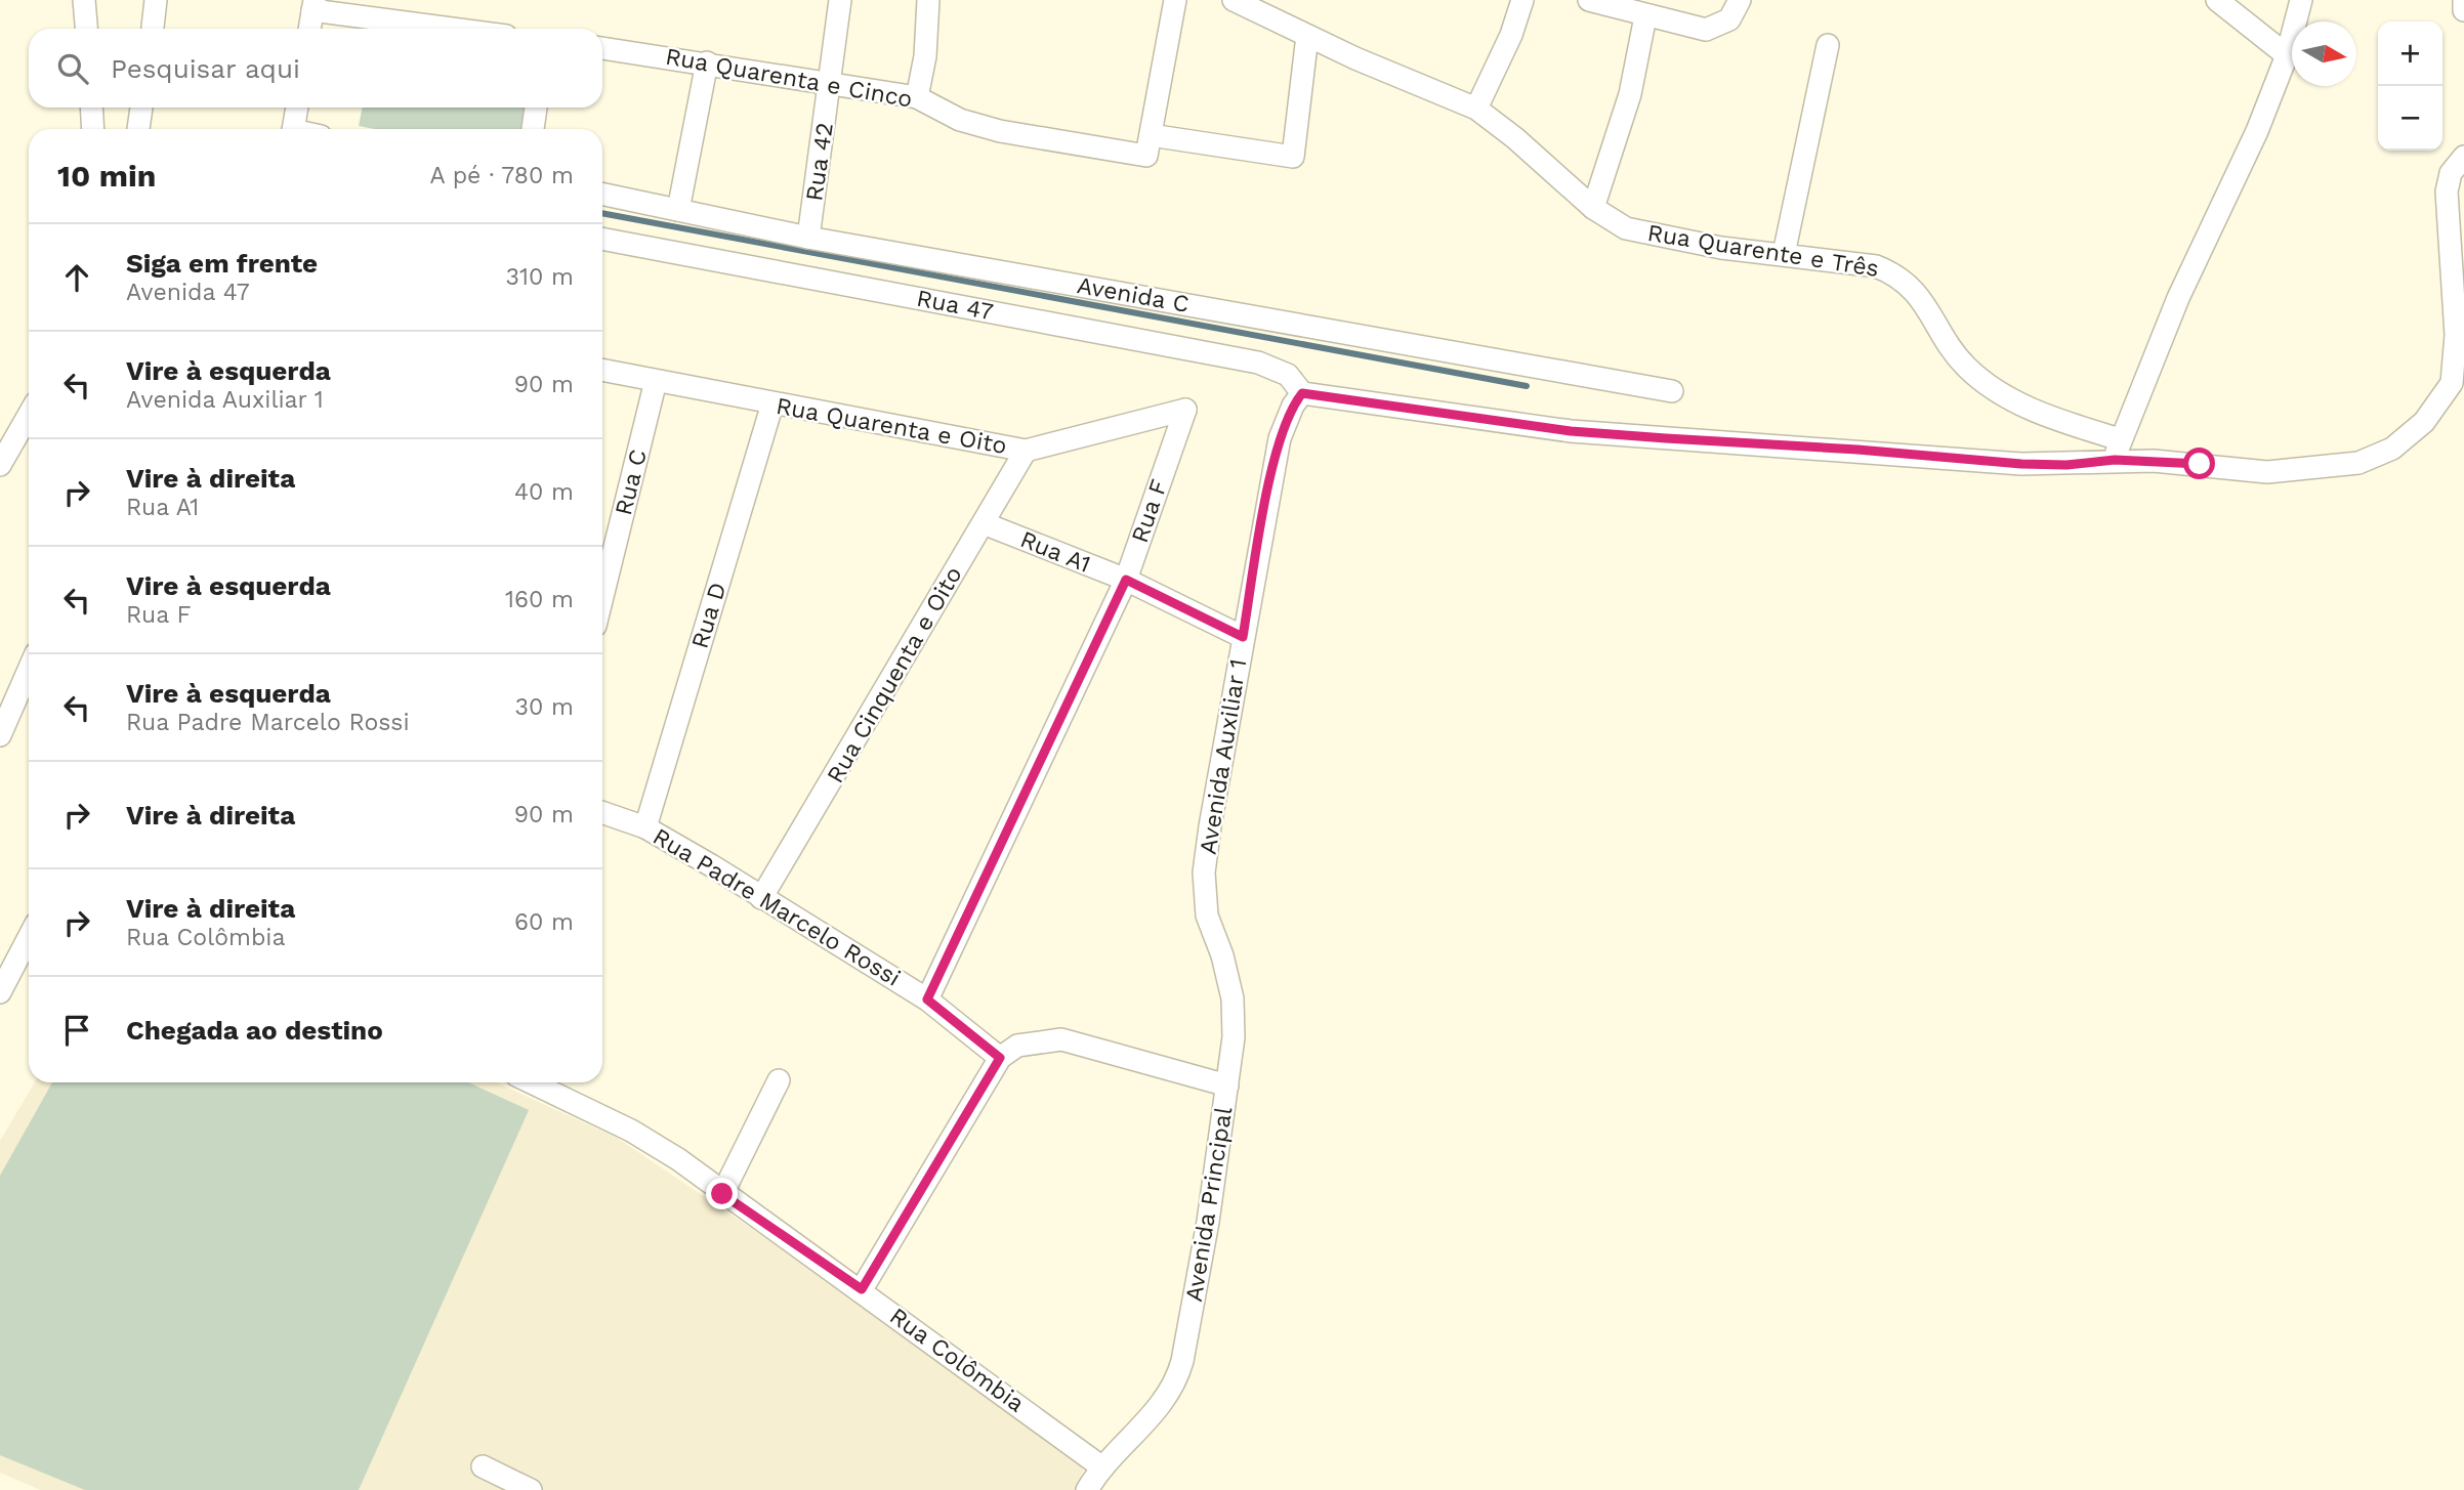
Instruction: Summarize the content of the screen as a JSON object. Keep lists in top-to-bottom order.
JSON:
{
  "streets": {
    "street": [
      "Rua Quarenta e Cinco",
      "Rua 42",
      "Rua Quarente e Três",
      "Avenida C",
      "Rua 47",
      "Rua Quarenta e Oito",
      "Rua C",
      "Rua F",
      "Rua A1",
      "Rua D",
      "Rua Cinquenta e Oito",
      "Avenida Auxiliar 1",
      "Rua Padre Marcelo Rossi",
      "Avenida Principal",
      "Rua Colômbia"
    ]
  },
  "crossings": [
    ["Rua Quarenta e Cinco", "Rua 42"],
    ["Rua Quarenta e Cinco", "Rua Quarente e Três"],
    ["Rua 42", "Avenida C"],
    ["Rua 47", "Avenida Auxiliar 1"],
    ["Rua Quarenta e Oito", "Rua C"],
    ["Rua Quarenta e Oito", "Rua F"],
    ["Rua Quarenta e Oito", "Rua D"],
    ["Rua Quarenta e Oito", "Rua Cinquenta e Oito"],
    ["Rua F", "Rua A1"],
    ["Rua F", "Rua Padre Marcelo Rossi"],
    ["Rua A1", "Rua Cinquenta e Oito"],
    ["Rua A1", "Avenida Auxiliar 1"],
    ["Rua D", "Rua Padre Marcelo Rossi"],
    ["Rua Cinquenta e Oito", "Rua Padre Marcelo Rossi"],
    ["Avenida Auxiliar 1", "Avenida Principal"],
    ["Avenida Principal", "Rua Colômbia"]
  ],
  "north": "right",
  "page": {
    "map_buttons": ["+", "−"],
    "search": "Pesquisar aqui",
    "heading": ["10 min", "A pé · 780 m"],
    "list": [
      ["Siga em frente", "Avenida 47", "310 m"],
      ["Vire à esquerda", "Avenida Auxiliar 1", "90 m"],
      ["Vire à direita", "Rua A1", "40 m"],
      ["Vire à esquerda", "Rua F", "160 m"],
      ["Vire à esquerda", "Rua Padre Marcelo Rossi", "30 m"],
      ["Vire à direita", "90 m"],
      ["Vire à direita", "Rua Colômbia", "60 m"],
      "Chegada ao destino"
    ]
  }
}
